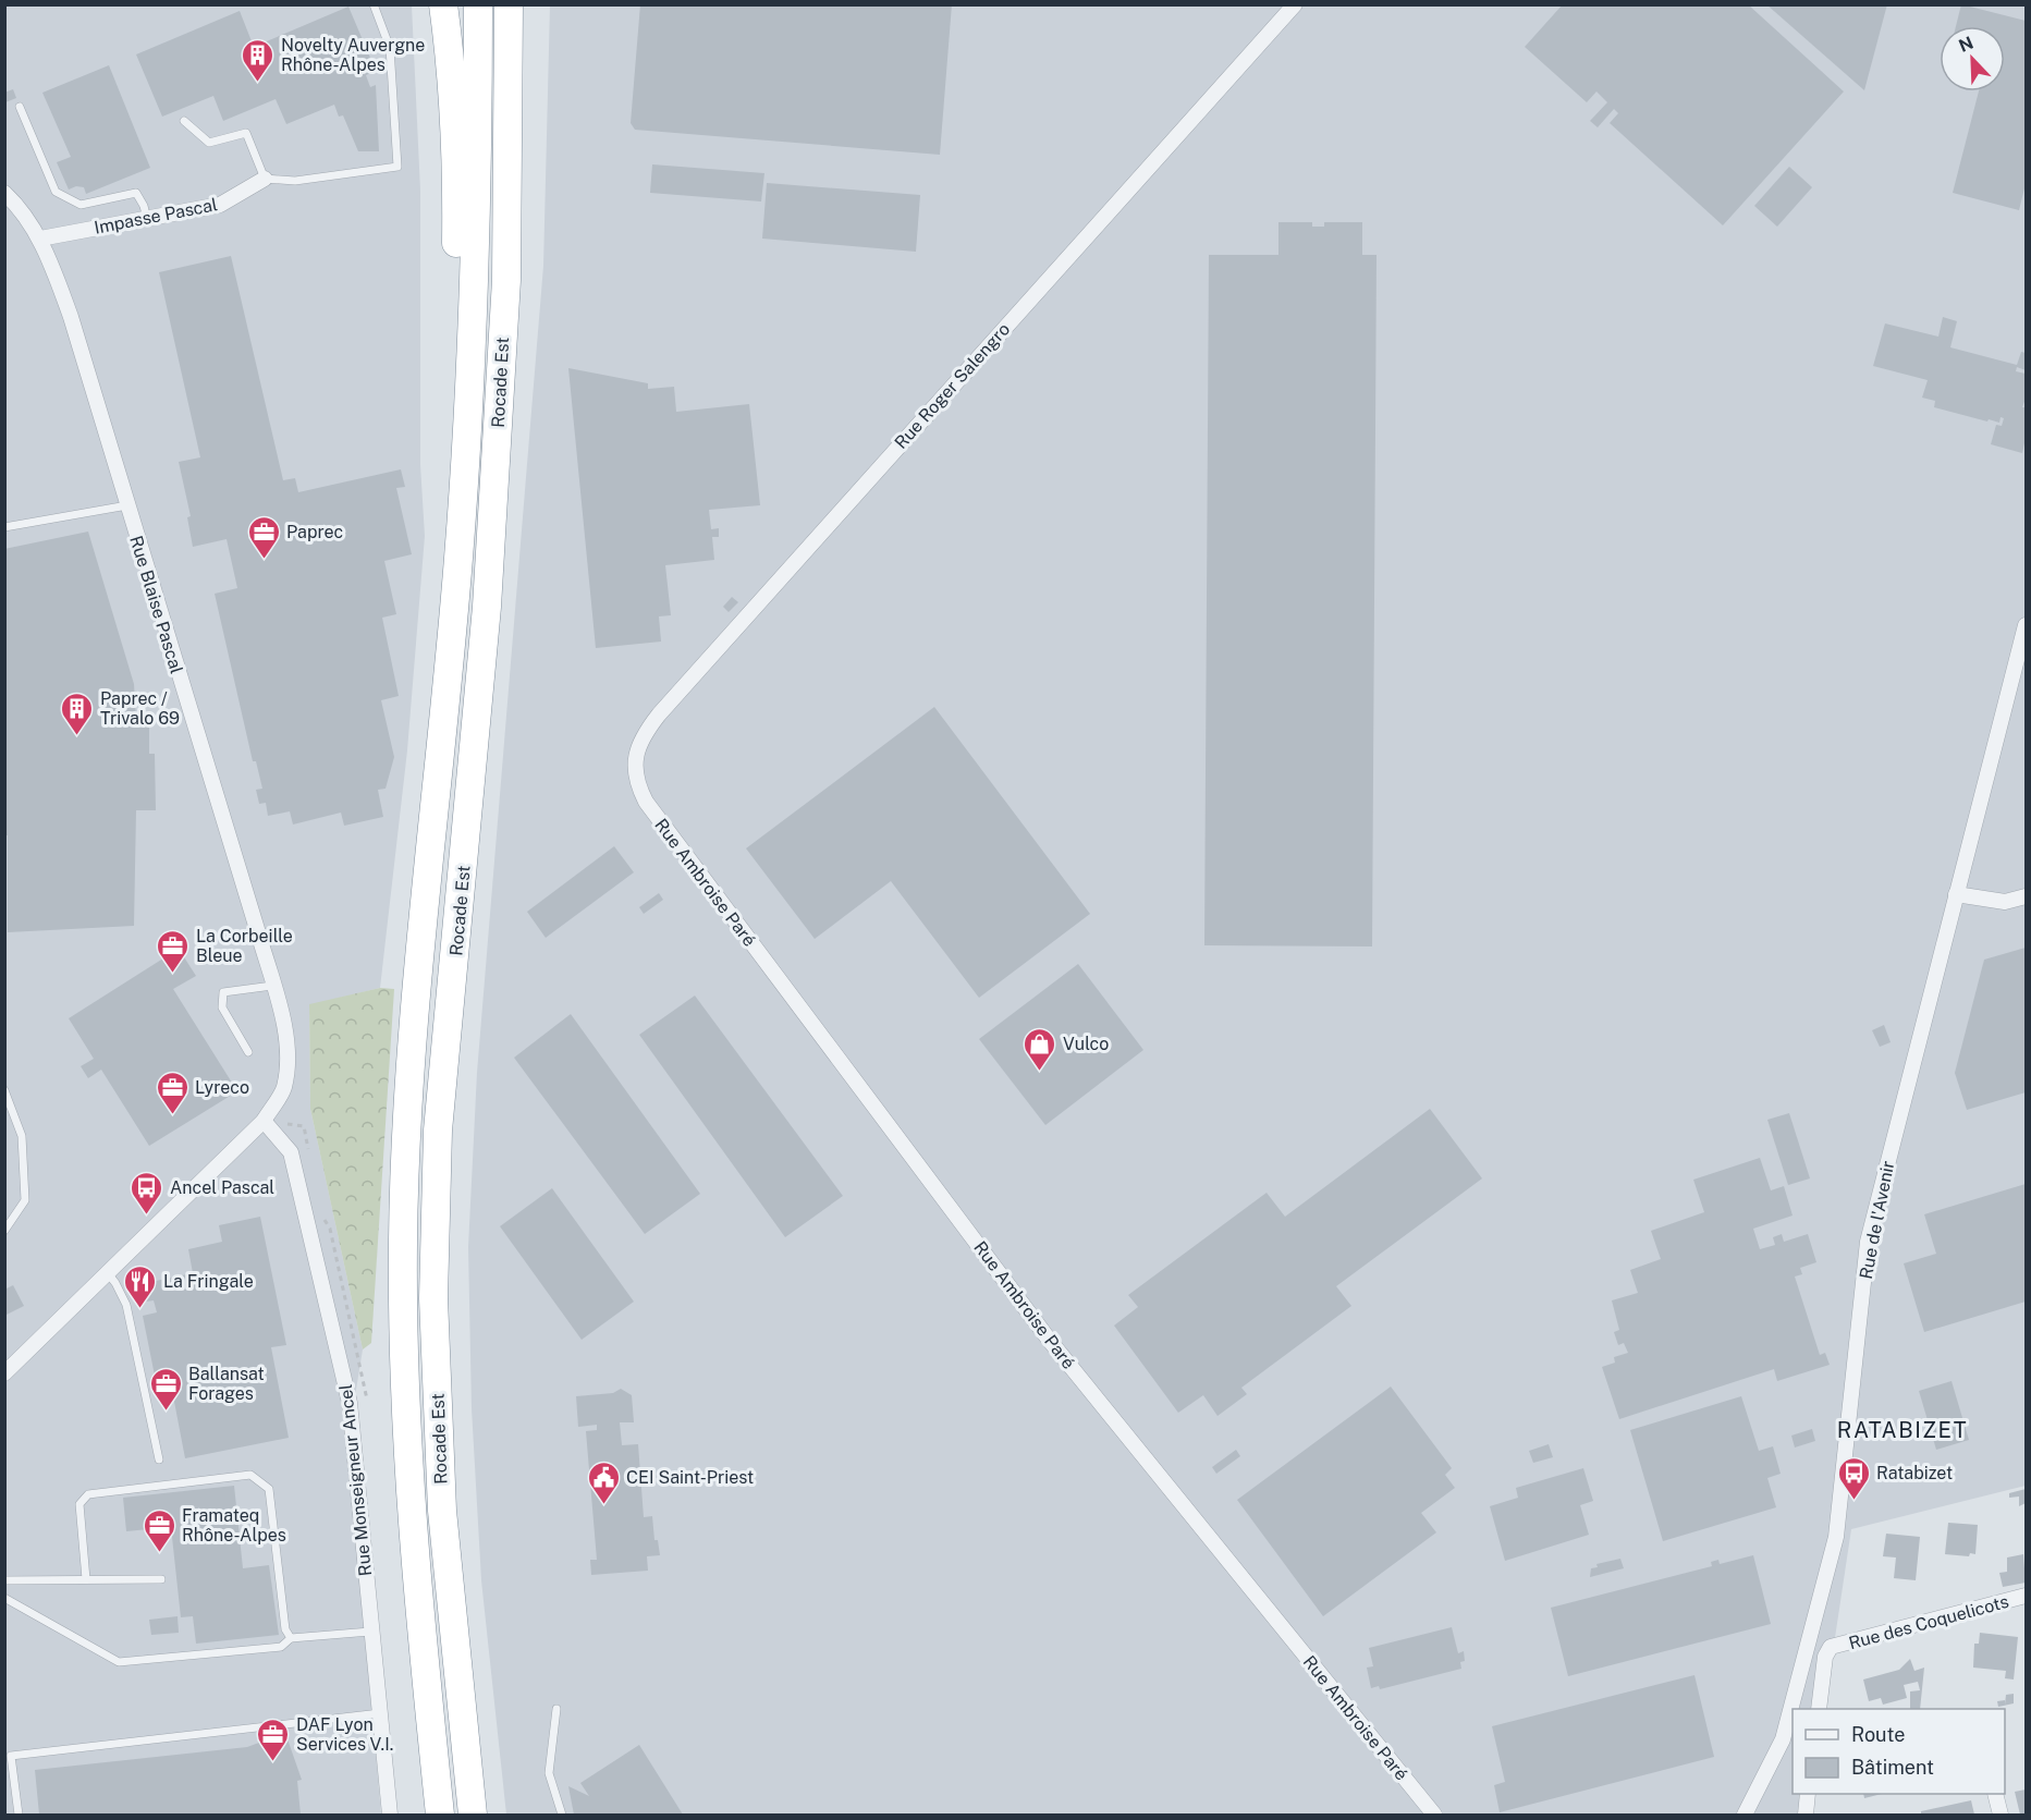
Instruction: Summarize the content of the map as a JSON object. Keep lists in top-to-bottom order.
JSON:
{
  "streets": {
    "highway": ["Rocade Est"],
    "street": [
      "Impasse Pascal",
      "Rue Roger Salengro",
      "Rue Blaise Pascal",
      "Rue Ambroise Paré",
      "Rue de l'Avenir",
      "Rue Monseigneur Ancel",
      "Rue des Coquelicots"
    ]
  },
  "crossings": [
    ["Impasse Pascal", "Rue Blaise Pascal"],
    ["Rue Roger Salengro", "Rue Ambroise Paré"],
    ["Rue Blaise Pascal", "Rue Monseigneur Ancel"]
  ],
  "districts": ["RATABIZET"],
  "places": {
    "building": ["Novelty Auvergne Rhône-Alpes", "Paprec / Trivalo 69"],
    "office": [
      "Paprec",
      "La Corbeille Bleue",
      "Lyreco",
      "Ballansat Forages",
      "Framateq Rhône-Alpes",
      "DAF Lyon Services V.I."
    ],
    "shop": ["Vulco"],
    "bus stop": ["Ancel Pascal", "Ratabizet"],
    "restaurant": ["La Fringale"],
    "public building": ["CEI Saint-Priest"]
  },
  "legend": ["Route", "Bâtiment"],
  "north": "top left"
}
